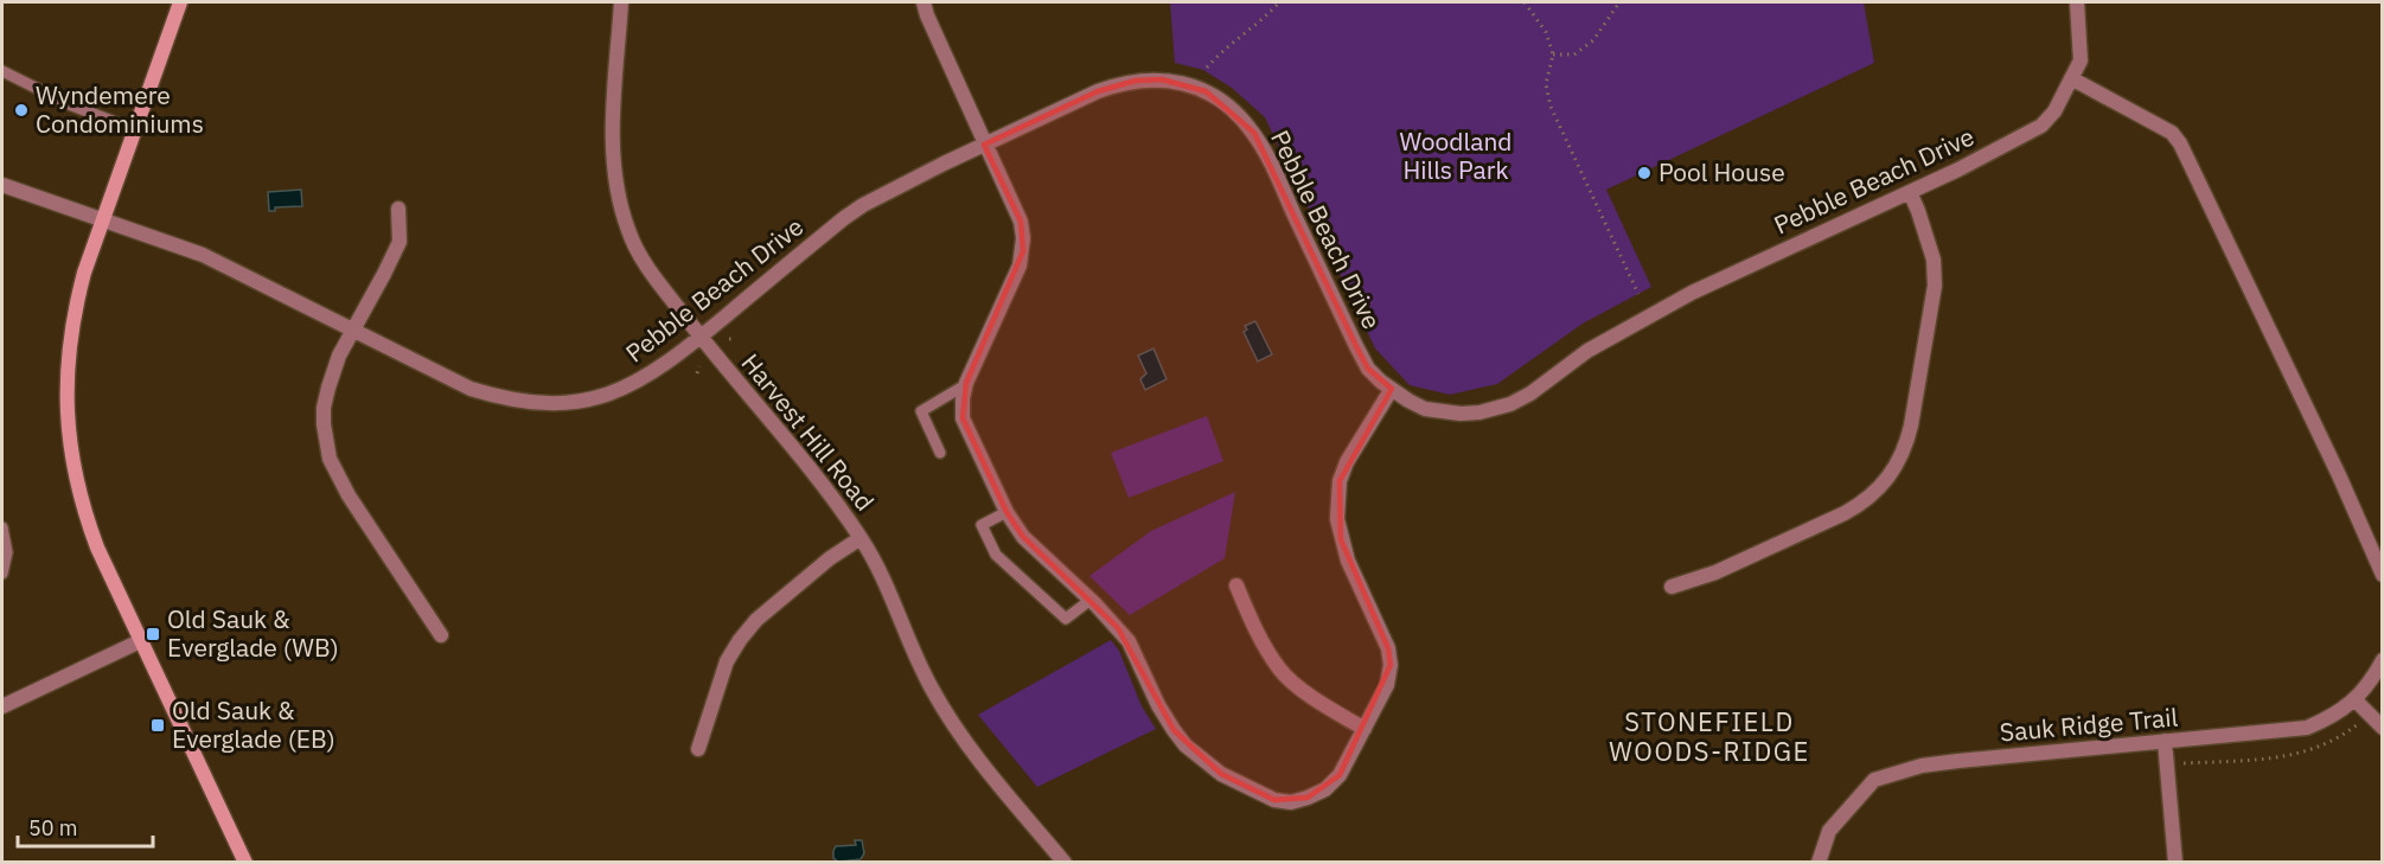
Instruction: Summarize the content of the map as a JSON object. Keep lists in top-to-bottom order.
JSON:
{
  "streets": {
    "street": ["Pebble Beach Drive", "Harvest Hill Road", "Sauk Ridge Trail"]
  },
  "crossings": [
    ["Pebble Beach Drive", "Harvest Hill Road"]
  ],
  "districts": ["STONEFIELD WOODS-RIDGE"],
  "parks": ["Woodland Hills Park"],
  "places": {
    "other": ["Wyndemere Condominiums", "Pool House"],
    "transit": ["Old Sauk & Everglade (WB)", "Old Sauk & Everglade (EB)"]
  },
  "scale_bar": "50 m"
}
